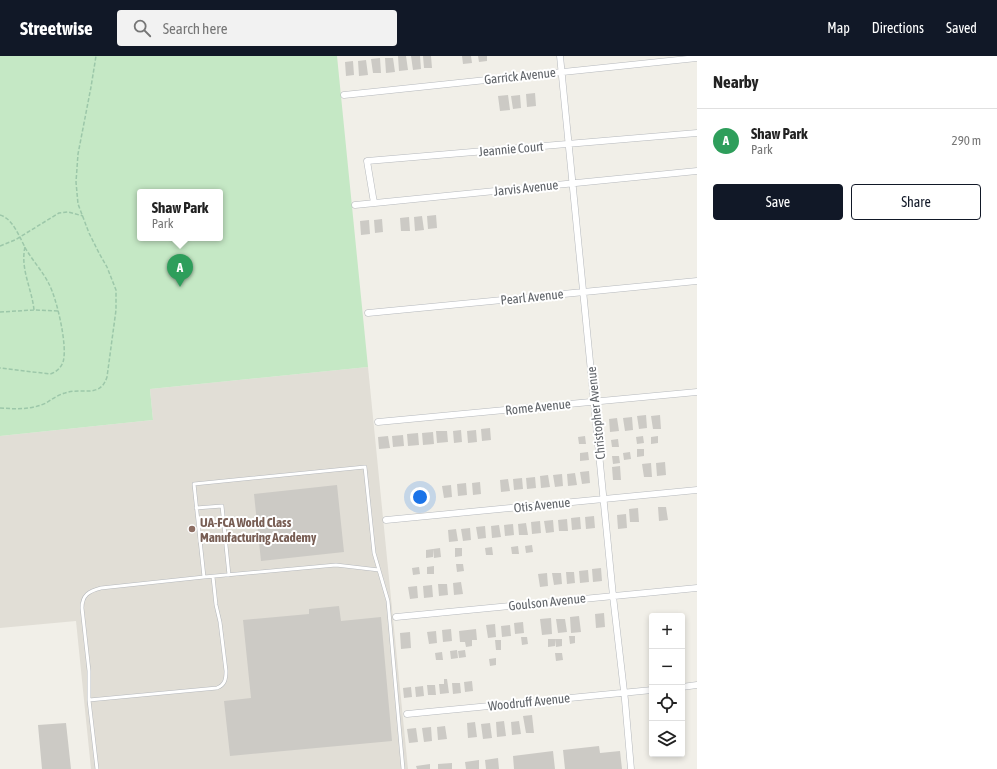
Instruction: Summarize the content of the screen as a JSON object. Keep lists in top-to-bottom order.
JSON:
{
  "streets": {
    "street": [
      "Garrick Avenue",
      "Jeannie Court",
      "Jarvis Avenue",
      "Pearl Avenue",
      "Rome Avenue",
      "Christopher Avenue",
      "Otis Avenue",
      "Goulson Avenue",
      "Woodruff Avenue"
    ]
  },
  "crossings": [
    ["Garrick Avenue", "Christopher Avenue"],
    ["Jeannie Court", "Jarvis Avenue"],
    ["Jeannie Court", "Christopher Avenue"],
    ["Jarvis Avenue", "Christopher Avenue"],
    ["Pearl Avenue", "Christopher Avenue"],
    ["Rome Avenue", "Christopher Avenue"],
    ["Christopher Avenue", "Otis Avenue"],
    ["Christopher Avenue", "Goulson Avenue"],
    ["Christopher Avenue", "Woodruff Avenue"]
  ],
  "places": ["UA-FCA World Class Manufacturing Academy"],
  "page": {
    "header": "Streetwise",
    "search": "Search here",
    "nav": ["Map", "Directions", "Saved"],
    "heading": "Nearby",
    "list": [
      {
        "mark": "A",
        "name": "Shaw Park",
        "note": "Park",
        "value": "290 m"
      }
    ],
    "buttons": ["Save", "Share"],
    "popup": ["Shaw Park", "Park"],
    "pins": "A",
    "map_buttons": ["+", "−"]
  }
}
